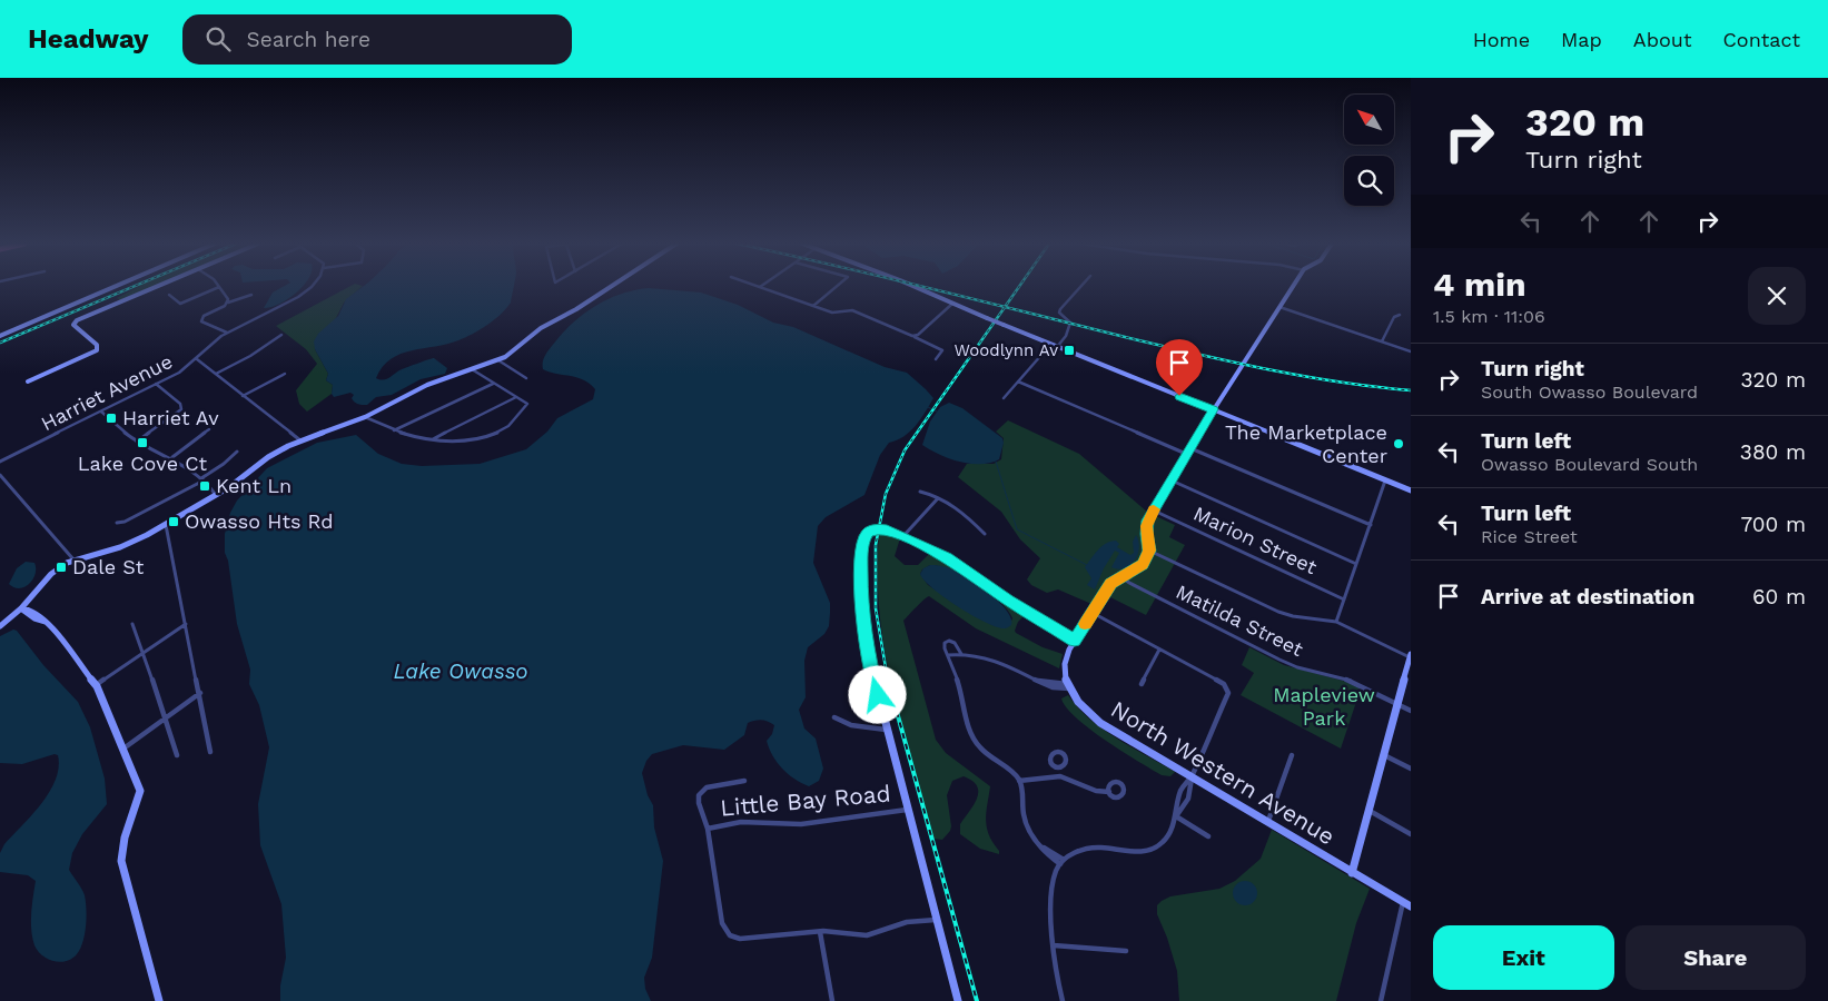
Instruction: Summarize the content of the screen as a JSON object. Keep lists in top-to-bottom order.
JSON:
{
  "streets": {
    "street": [
      "Harriet Avenue",
      "Marion Street",
      "Matilda Street",
      "North Western Avenue",
      "Little Bay Road"
    ]
  },
  "water": ["Lake Owasso"],
  "parks": ["Mapleview Park"],
  "places": {
    "transit": [
      "Woodlynn Av",
      "Harriet Av",
      "Lake Cove Ct",
      "Kent Ln",
      "Owasso Hts Rd",
      "Dale St"
    ],
    "other": ["The Marketplace Center"]
  },
  "north": "top left",
  "page": {
    "header": "Headway",
    "search": "Search here",
    "nav": [
      "Home",
      "Map",
      "About",
      "Contact"
    ],
    "turn": ["320 m", "Turn right"],
    "heading": ["4 min", "1.5 km · 11:06"],
    "list": [
      {
        "name": "Turn right",
        "note": "South Owasso Boulevard",
        "value": "320 m"
      },
      {
        "name": "Turn left",
        "note": "Owasso Boulevard South",
        "value": "380 m"
      },
      {
        "name": "Turn left",
        "note": "Rice Street",
        "value": "700 m"
      },
      {
        "name": "Arrive at destination",
        "value": "60 m"
      }
    ],
    "buttons": ["Exit", "Share"]
  }
}
